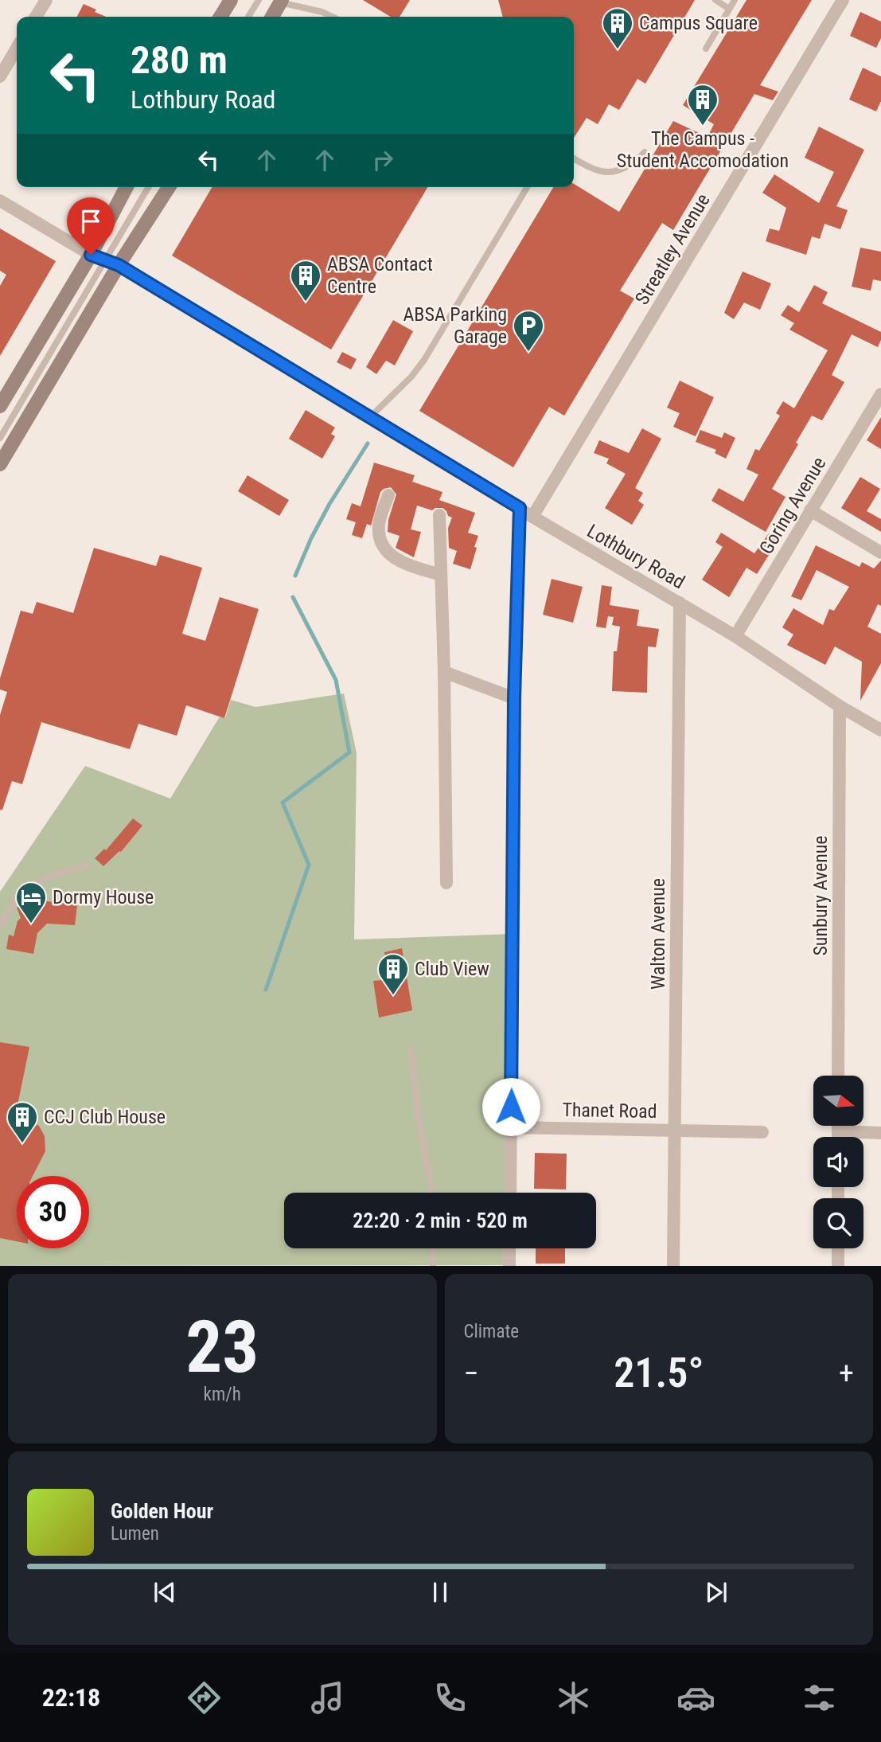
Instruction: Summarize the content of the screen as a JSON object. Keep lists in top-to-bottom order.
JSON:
{
  "streets": {
    "street": [
      "Streatley Avenue",
      "Goring Avenue",
      "Lothbury Road",
      "Sunbury Avenue",
      "Walton Avenue",
      "Thanet Road"
    ]
  },
  "crossings": [
    ["Streatley Avenue", "Lothbury Road"],
    ["Goring Avenue", "Lothbury Road"],
    ["Lothbury Road", "Sunbury Avenue"],
    ["Lothbury Road", "Walton Avenue"],
    ["Walton Avenue", "Thanet Road"]
  ],
  "places": {
    "building": [
      "Campus Square",
      "The Campus - Student Accomodation",
      "ABSA Contact Centre",
      "Club View",
      "CCJ Club House"
    ],
    "parking": ["ABSA Parking Garage"],
    "hotel": ["Dormy House"]
  },
  "north": "right",
  "page": {
    "turn": ["280 m", "Lothbury Road"],
    "limit": "30",
    "trip": "22:20 · 2 min · 520 m",
    "tile": [
      ["23", "km/h"],
      "Climate"
    ],
    "heat": ["−", "21.5°", "+"],
    "song": ["Golden Hour", "Lumen"],
    "tabs": "22:18"
  }
}
